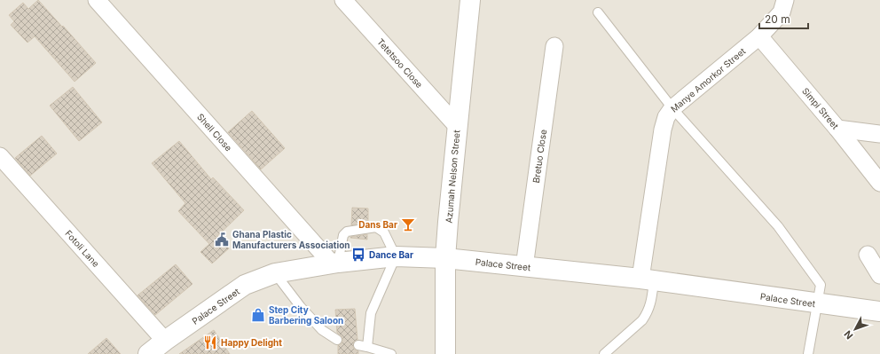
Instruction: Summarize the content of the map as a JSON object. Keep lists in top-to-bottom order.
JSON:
{
  "streets": {
    "street": [
      "Tetetsoo Close",
      "Manye Amorkor Street",
      "Simpi Street",
      "Shell Close",
      "Bretuo Close",
      "Azumah Nelson Street",
      "Fotoli Lane",
      "Palace Street"
    ]
  },
  "crossings": [
    ["Tetetsoo Close", "Azumah Nelson Street"],
    ["Manye Amorkor Street", "Simpi Street"],
    ["Manye Amorkor Street", "Palace Street"],
    ["Shell Close", "Palace Street"],
    ["Bretuo Close", "Palace Street"],
    ["Azumah Nelson Street", "Palace Street"],
    ["Fotoli Lane", "Palace Street"]
  ],
  "places": {
    "bar": ["Dans Bar"],
    "public building": ["Ghana Plastic Manufacturers Association"],
    "bus stop": ["Dance Bar"],
    "shop": ["Step City Barbering Saloon"],
    "restaurant": ["Happy Delight"]
  },
  "scale_bar": "20 m",
  "north": "bottom left"
}
